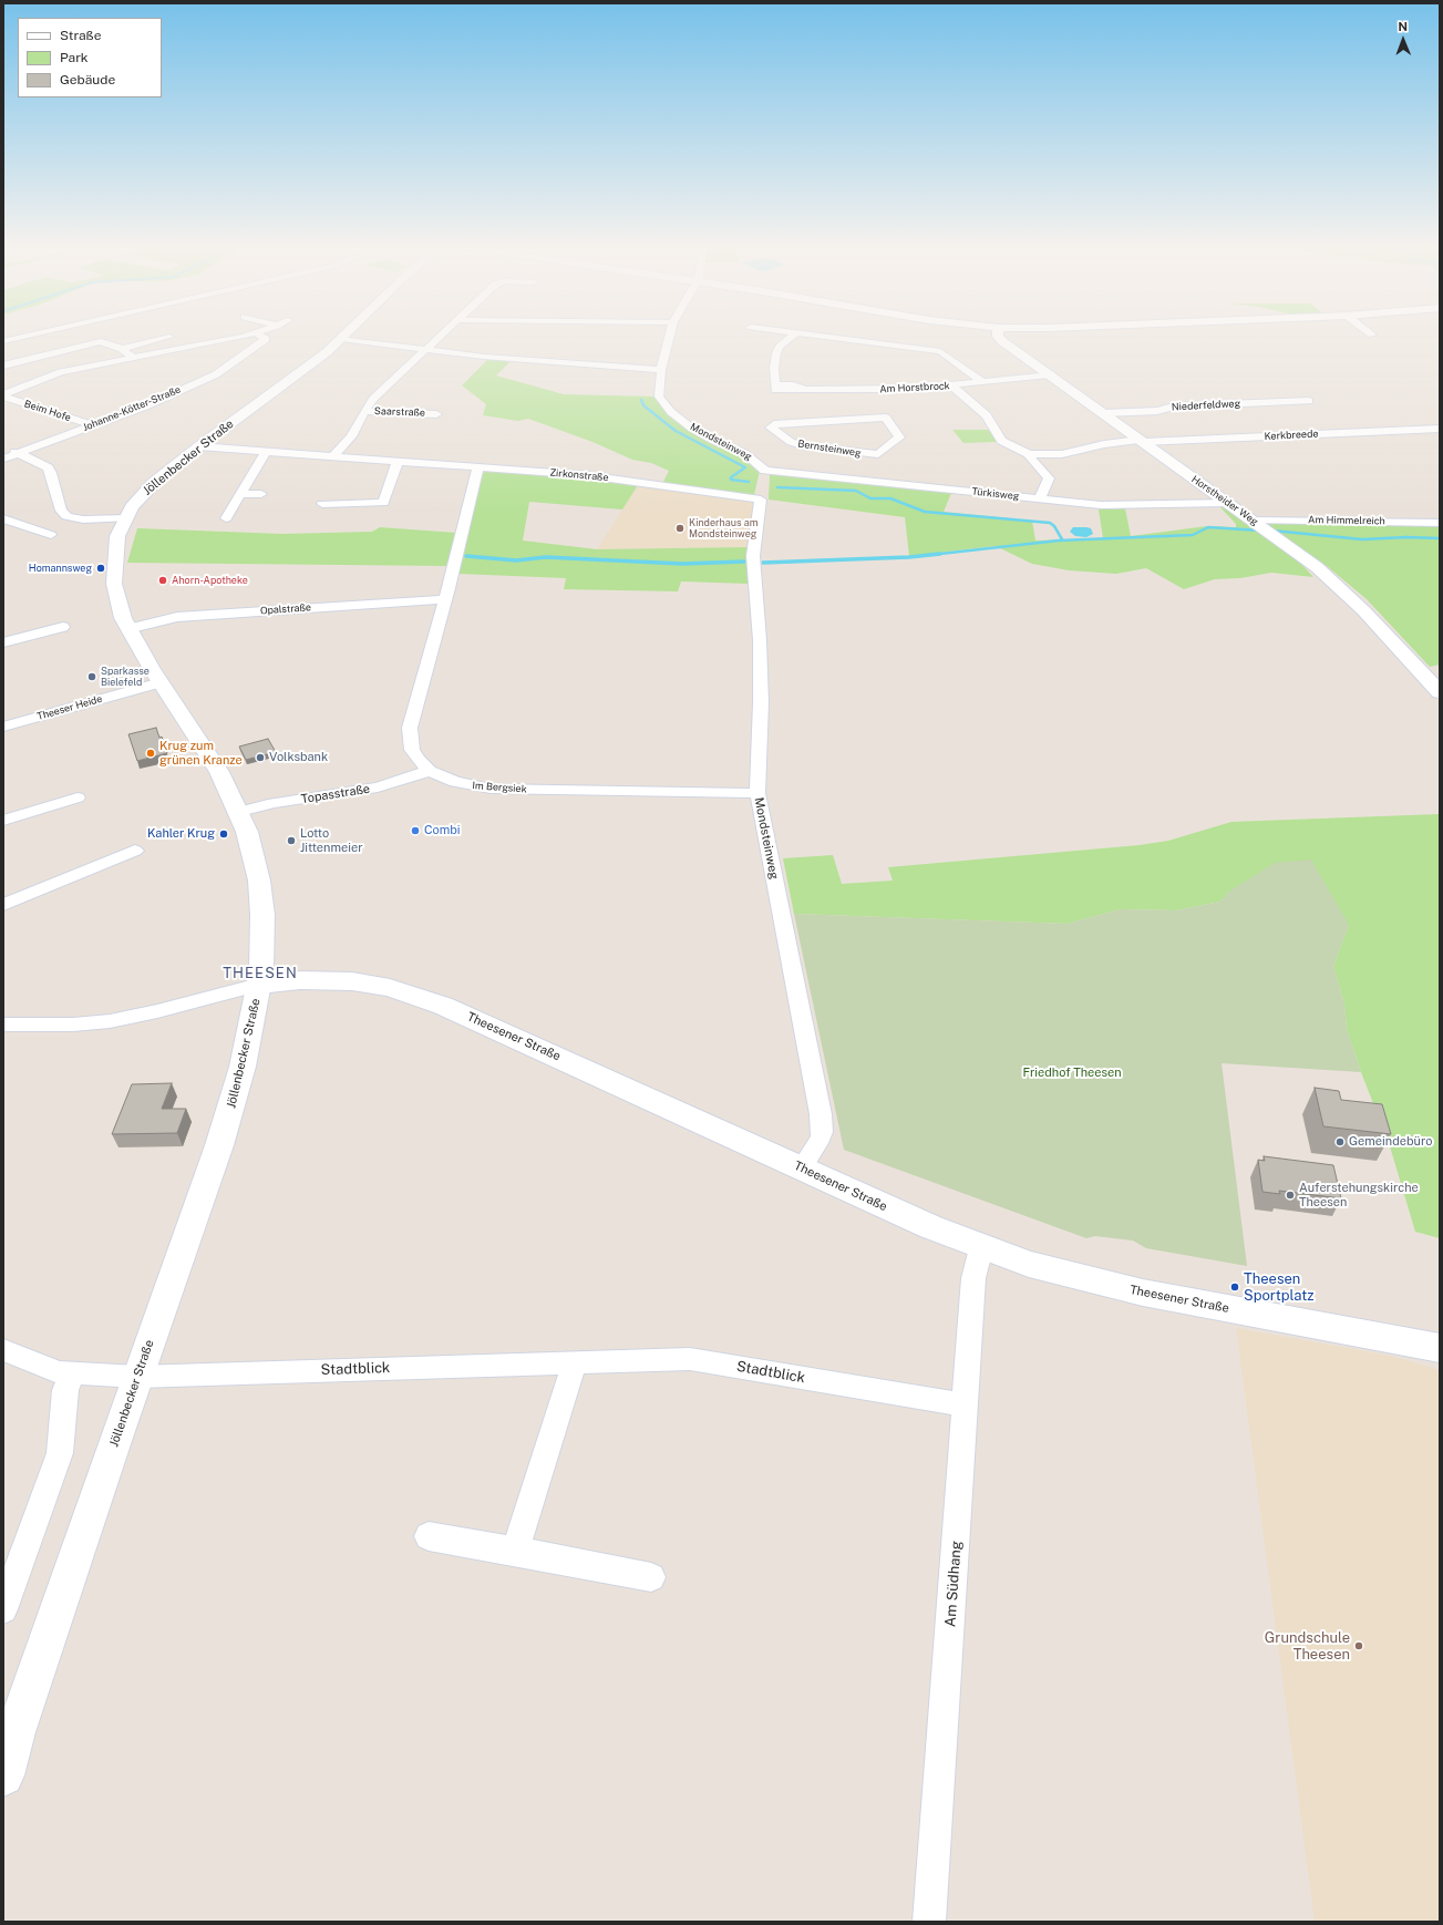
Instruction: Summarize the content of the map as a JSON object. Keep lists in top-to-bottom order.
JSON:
{
  "streets": {
    "street": [
      "Am Horstbrock",
      "Niederfeldweg",
      "Johanne-Kötter-Straße",
      "Beim Hofe",
      "Saarstraße",
      "Kerkbreede",
      "Mondsteinweg",
      "Bernsteinweg",
      "Jöllenbecker Straße",
      "Zirkonstraße",
      "Türkisweg",
      "Horstheider Weg",
      "Am Himmelreich",
      "Opalstraße",
      "Theeser Heide",
      "Im Bergsiek",
      "Topasstraße",
      "Theesener Straße",
      "Stadtblick",
      "Am Südhang"
    ]
  },
  "crossings": [
    ["Am Horstbrock", "Horstheider Weg"],
    ["Niederfeldweg", "Horstheider Weg"],
    ["Johanne-Kötter-Straße", "Beim Hofe"],
    ["Saarstraße", "Zirkonstraße"],
    ["Kerkbreede", "Horstheider Weg"],
    ["Mondsteinweg", "Zirkonstraße"],
    ["Mondsteinweg", "Türkisweg"],
    ["Mondsteinweg", "Im Bergsiek"],
    ["Mondsteinweg", "Theesener Straße"],
    ["Jöllenbecker Straße", "Zirkonstraße"],
    ["Jöllenbecker Straße", "Opalstraße"],
    ["Jöllenbecker Straße", "Theeser Heide"],
    ["Jöllenbecker Straße", "Topasstraße"],
    ["Jöllenbecker Straße", "Theesener Straße"],
    ["Jöllenbecker Straße", "Stadtblick"],
    ["Zirkonstraße", "Im Bergsiek"],
    ["Türkisweg", "Horstheider Weg"],
    ["Horstheider Weg", "Am Himmelreich"],
    ["Opalstraße", "Im Bergsiek"],
    ["Im Bergsiek", "Topasstraße"],
    ["Theesener Straße", "Am Südhang"],
    ["Stadtblick", "Am Südhang"]
  ],
  "districts": ["THEESEN"],
  "parks": ["Friedhof Theesen"],
  "places": [
    "Kinderhaus am Mondsteinweg",
    "Homannsweg",
    "Ahorn-Apotheke",
    "Sparkasse Bielefeld",
    "Krug zum grünen Kranze",
    "Volksbank",
    "Combi",
    "Kahler Krug",
    "Lotto Jittenmeier",
    "Gemeindebüro",
    "Auferstehungskirche Theesen",
    "Theesen Sportplatz",
    "Grundschule Theesen"
  ],
  "legend": ["Straße", "Park", "Gebäude"],
  "north": "top"
}
